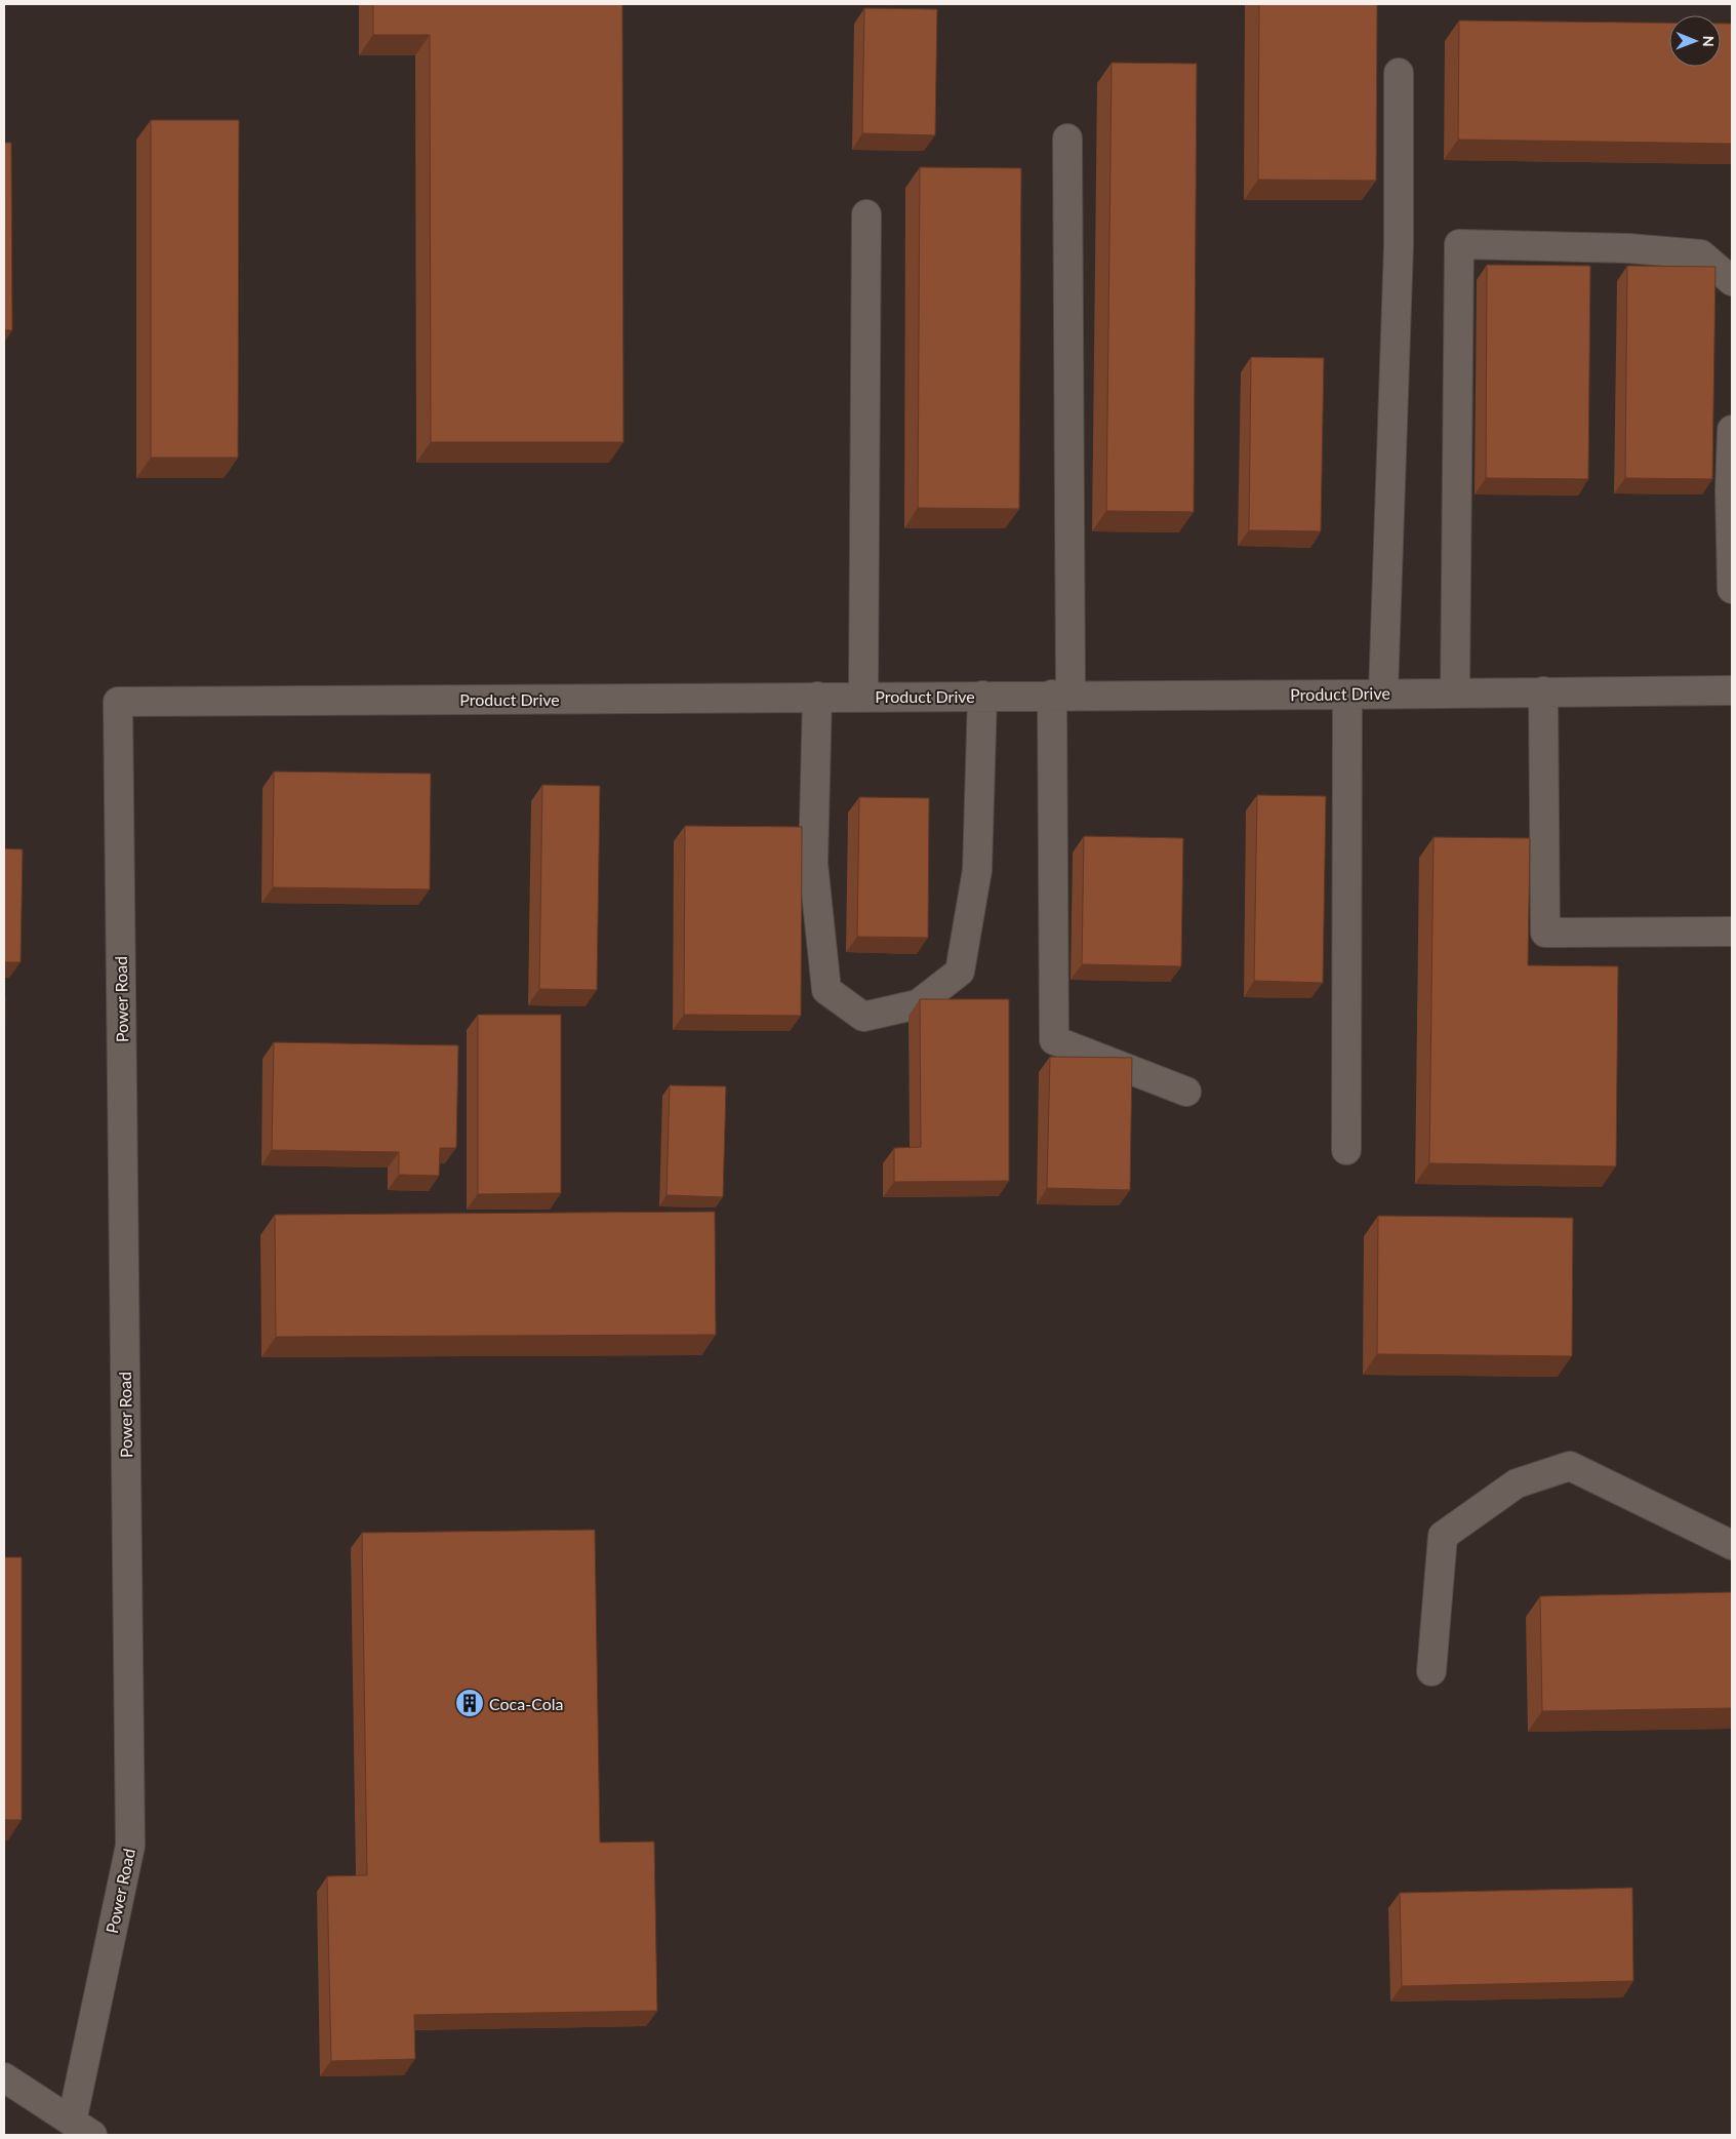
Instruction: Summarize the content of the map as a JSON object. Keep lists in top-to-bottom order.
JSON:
{
  "streets": {
    "street": ["Product Drive", "Power Road"]
  },
  "crossings": [
    ["Product Drive", "Power Road"]
  ],
  "places": {
    "building": ["Coca-Cola"]
  },
  "north": "right"
}
